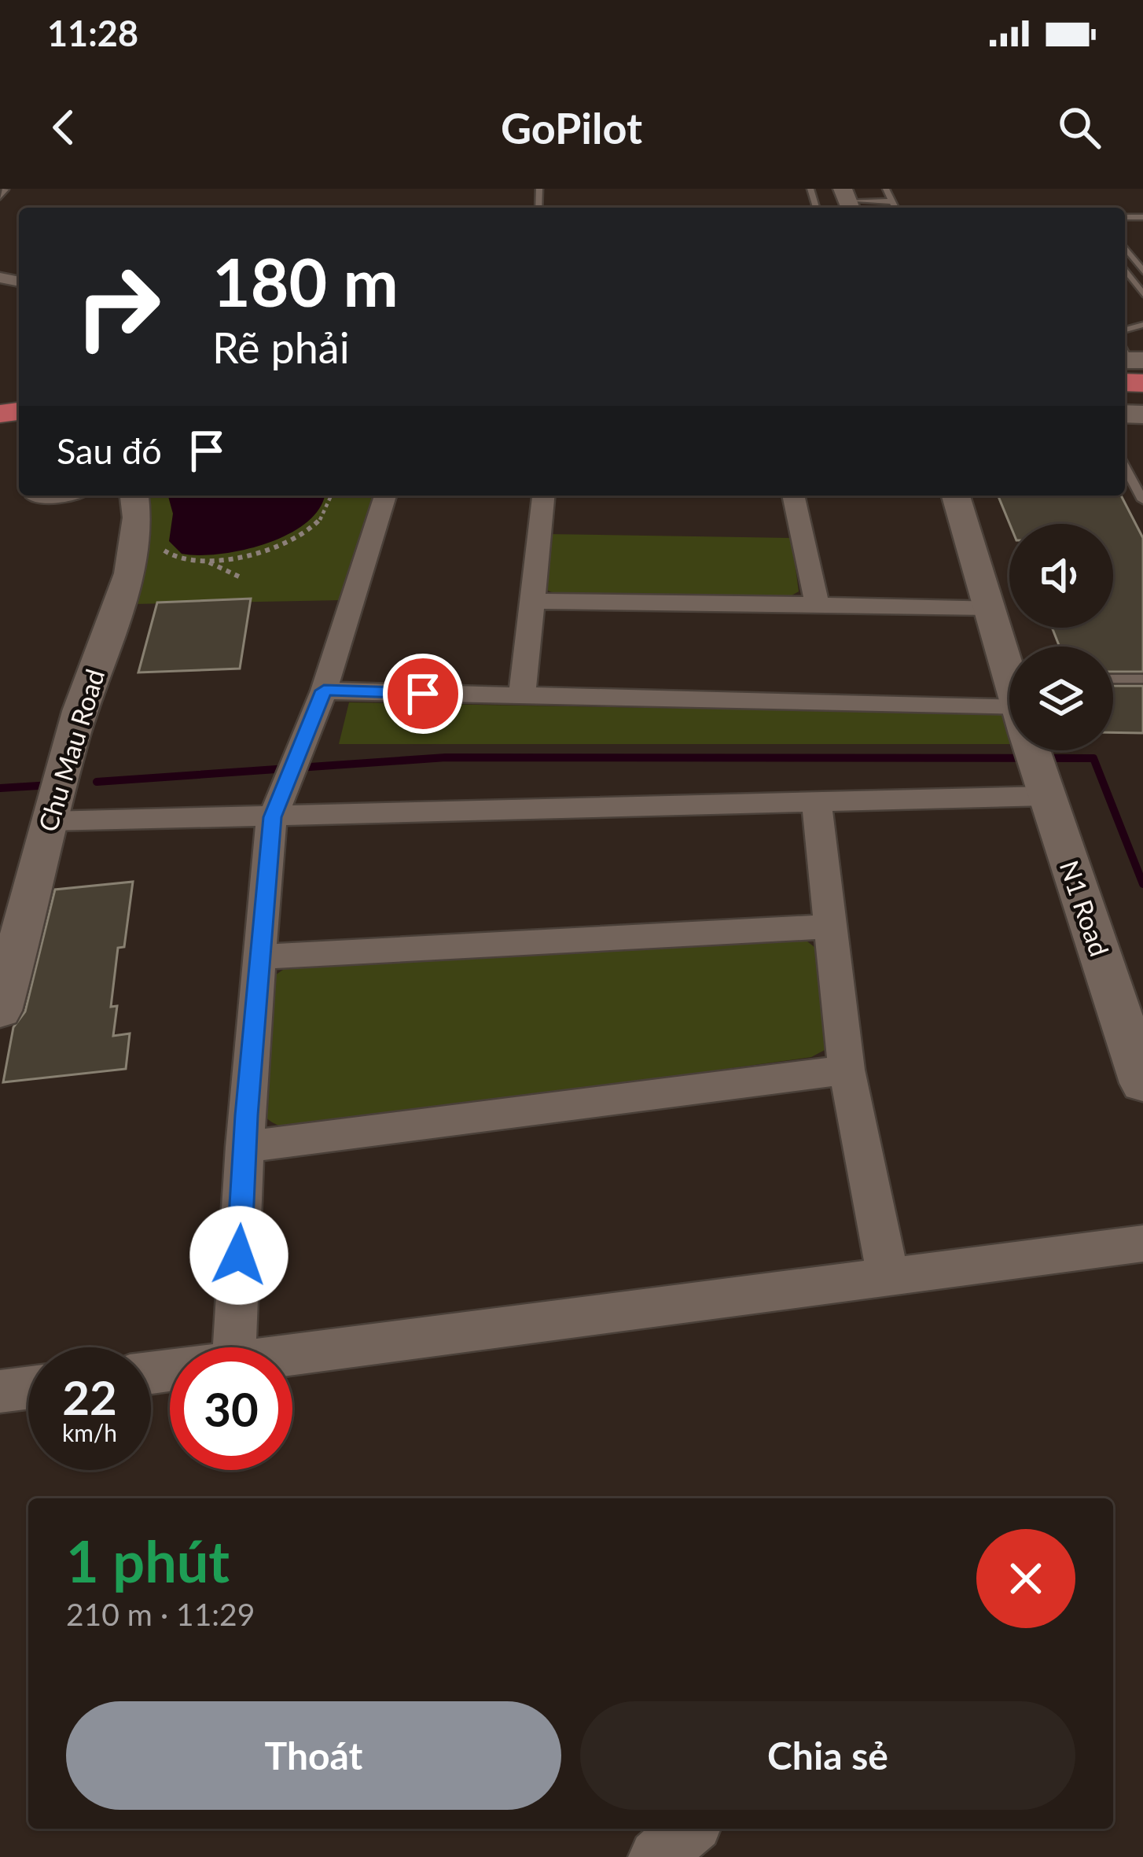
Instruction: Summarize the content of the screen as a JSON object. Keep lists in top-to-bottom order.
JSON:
{
  "streets": {
    "street": ["Chu Mau Road", "N1 Road"]
  },
  "page": {
    "status": "11:28",
    "header": "GoPilot",
    "turn": ["180 m", "Rẽ phải"],
    "then": "Sau đó",
    "speed": "22 km/h",
    "limit": "30",
    "heading": ["1 phút", "210 m · 11:29"],
    "buttons": ["Thoát", "Chia sẻ"]
  }
}
